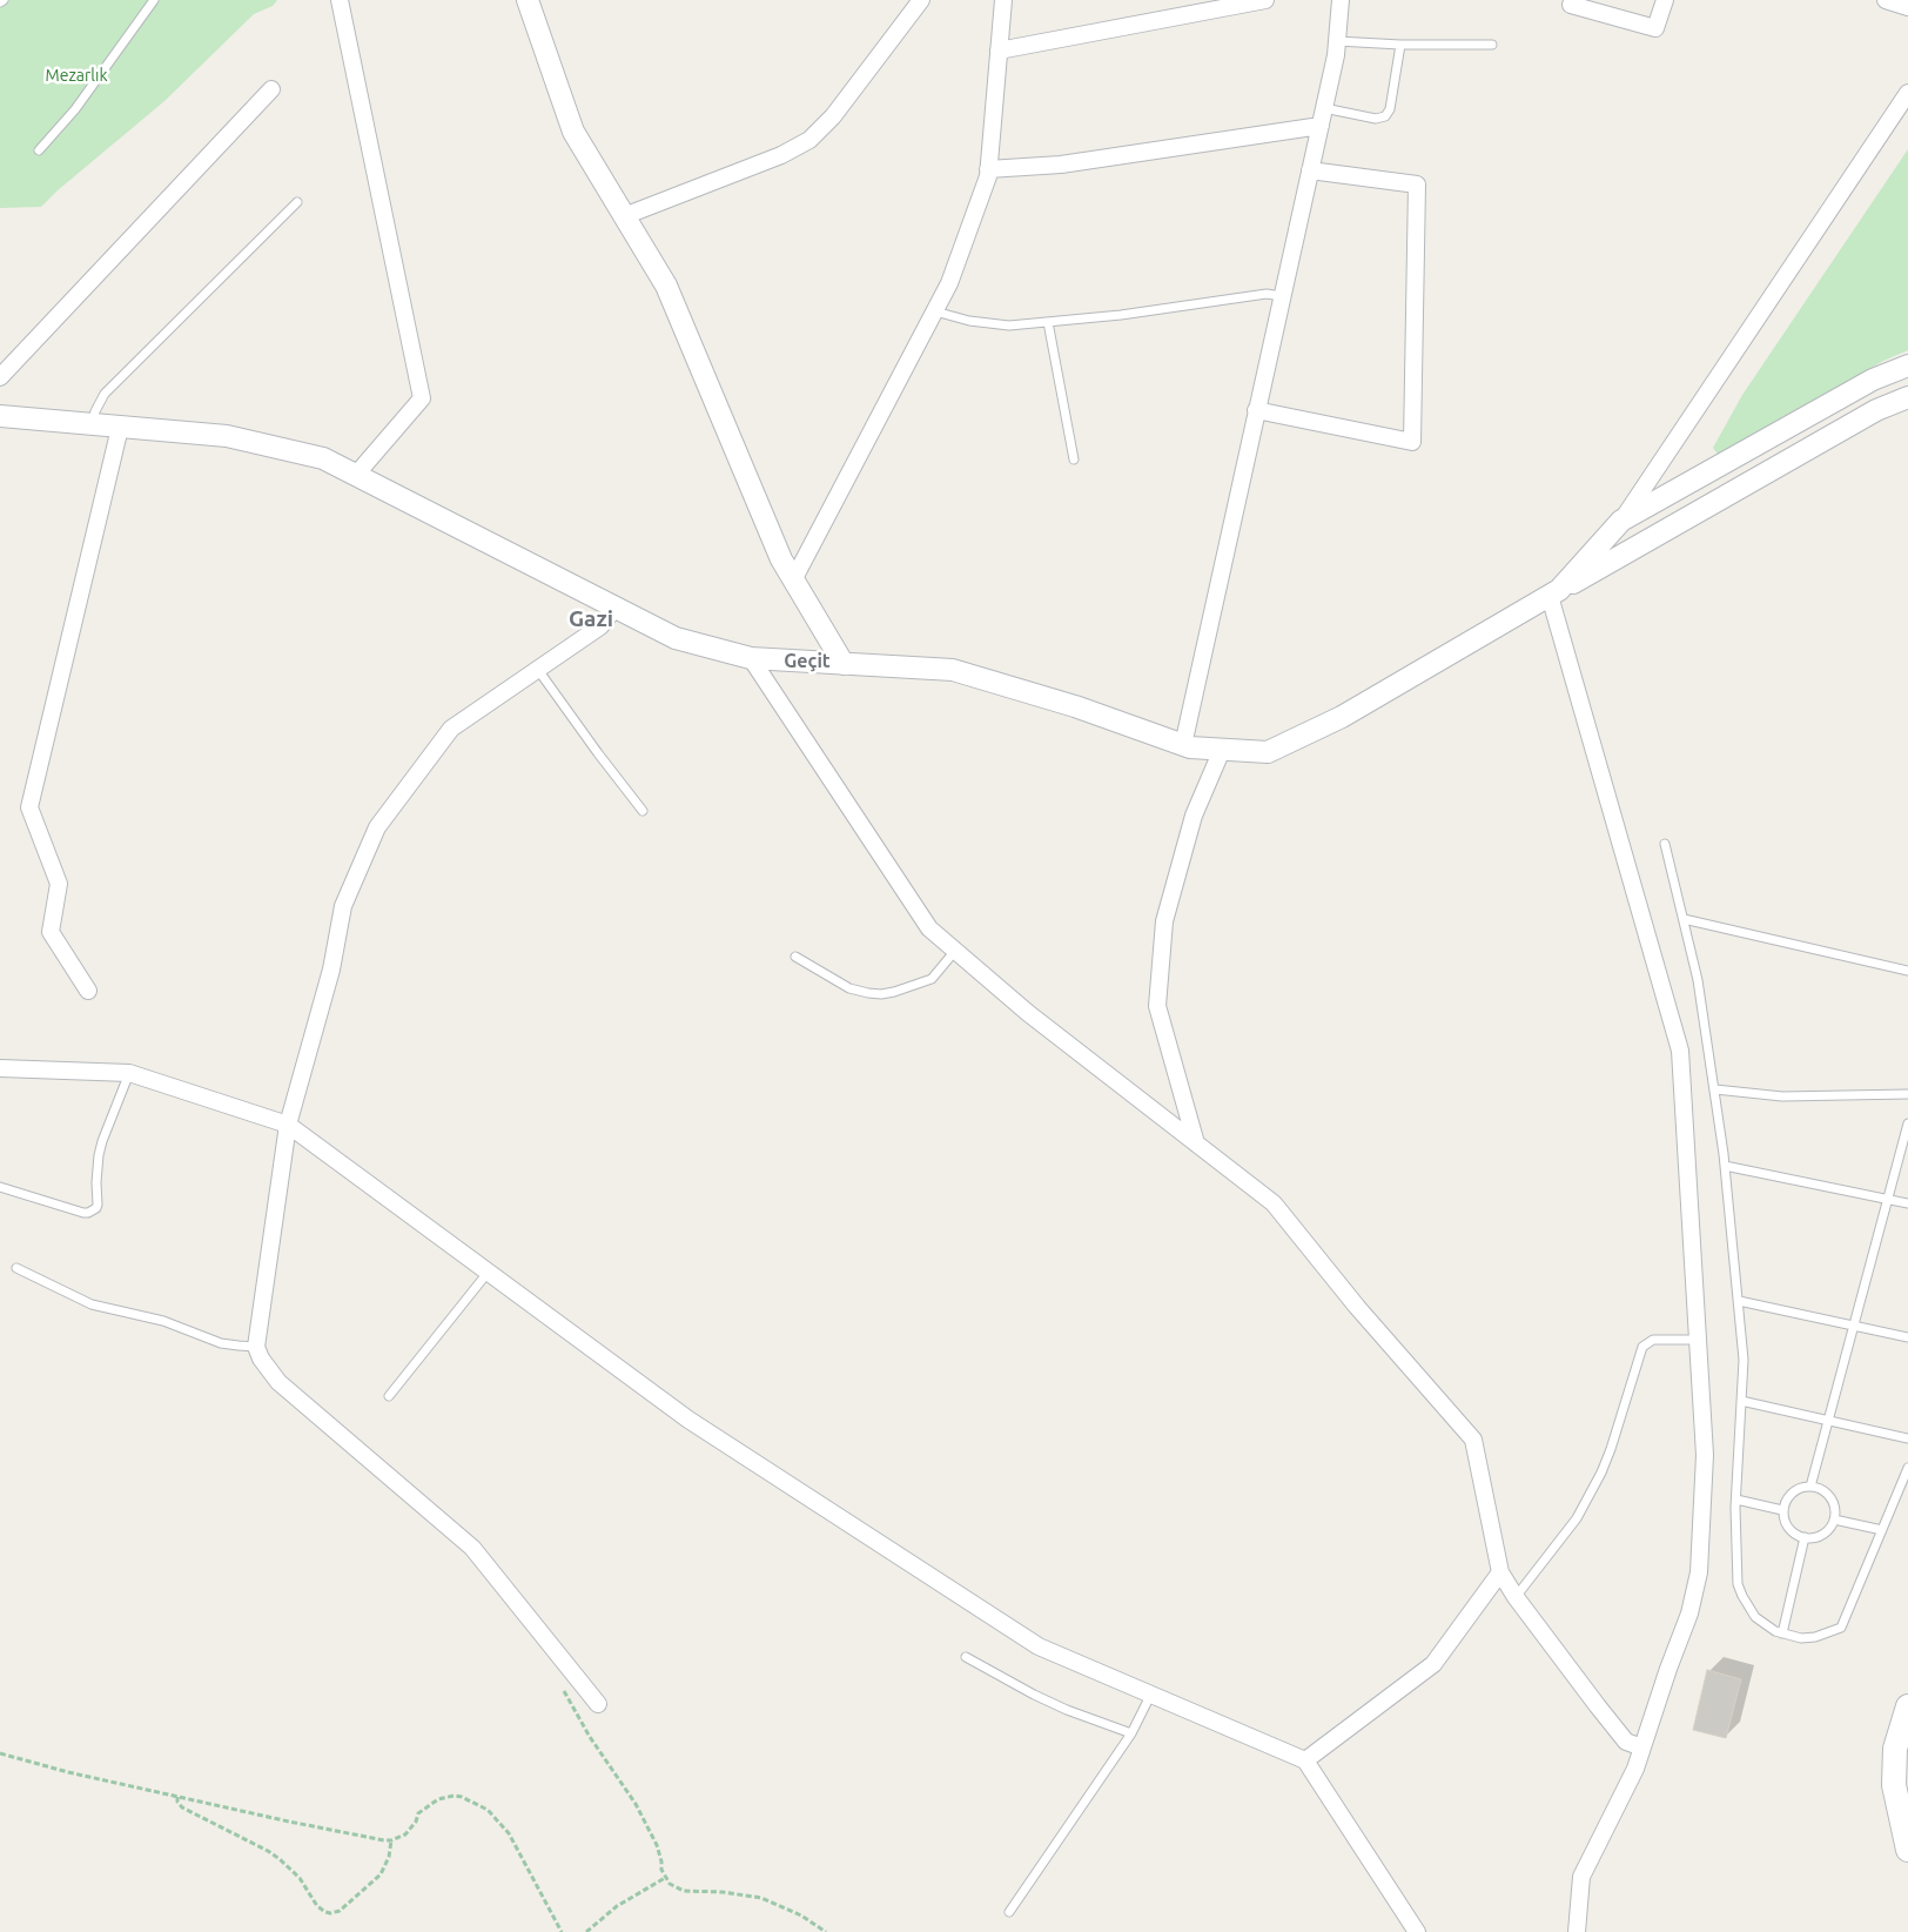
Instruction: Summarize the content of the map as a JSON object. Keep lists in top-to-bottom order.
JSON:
{
  "districts": ["Gazi", "Geçit"],
  "parks": ["Mezarlık"]
}
